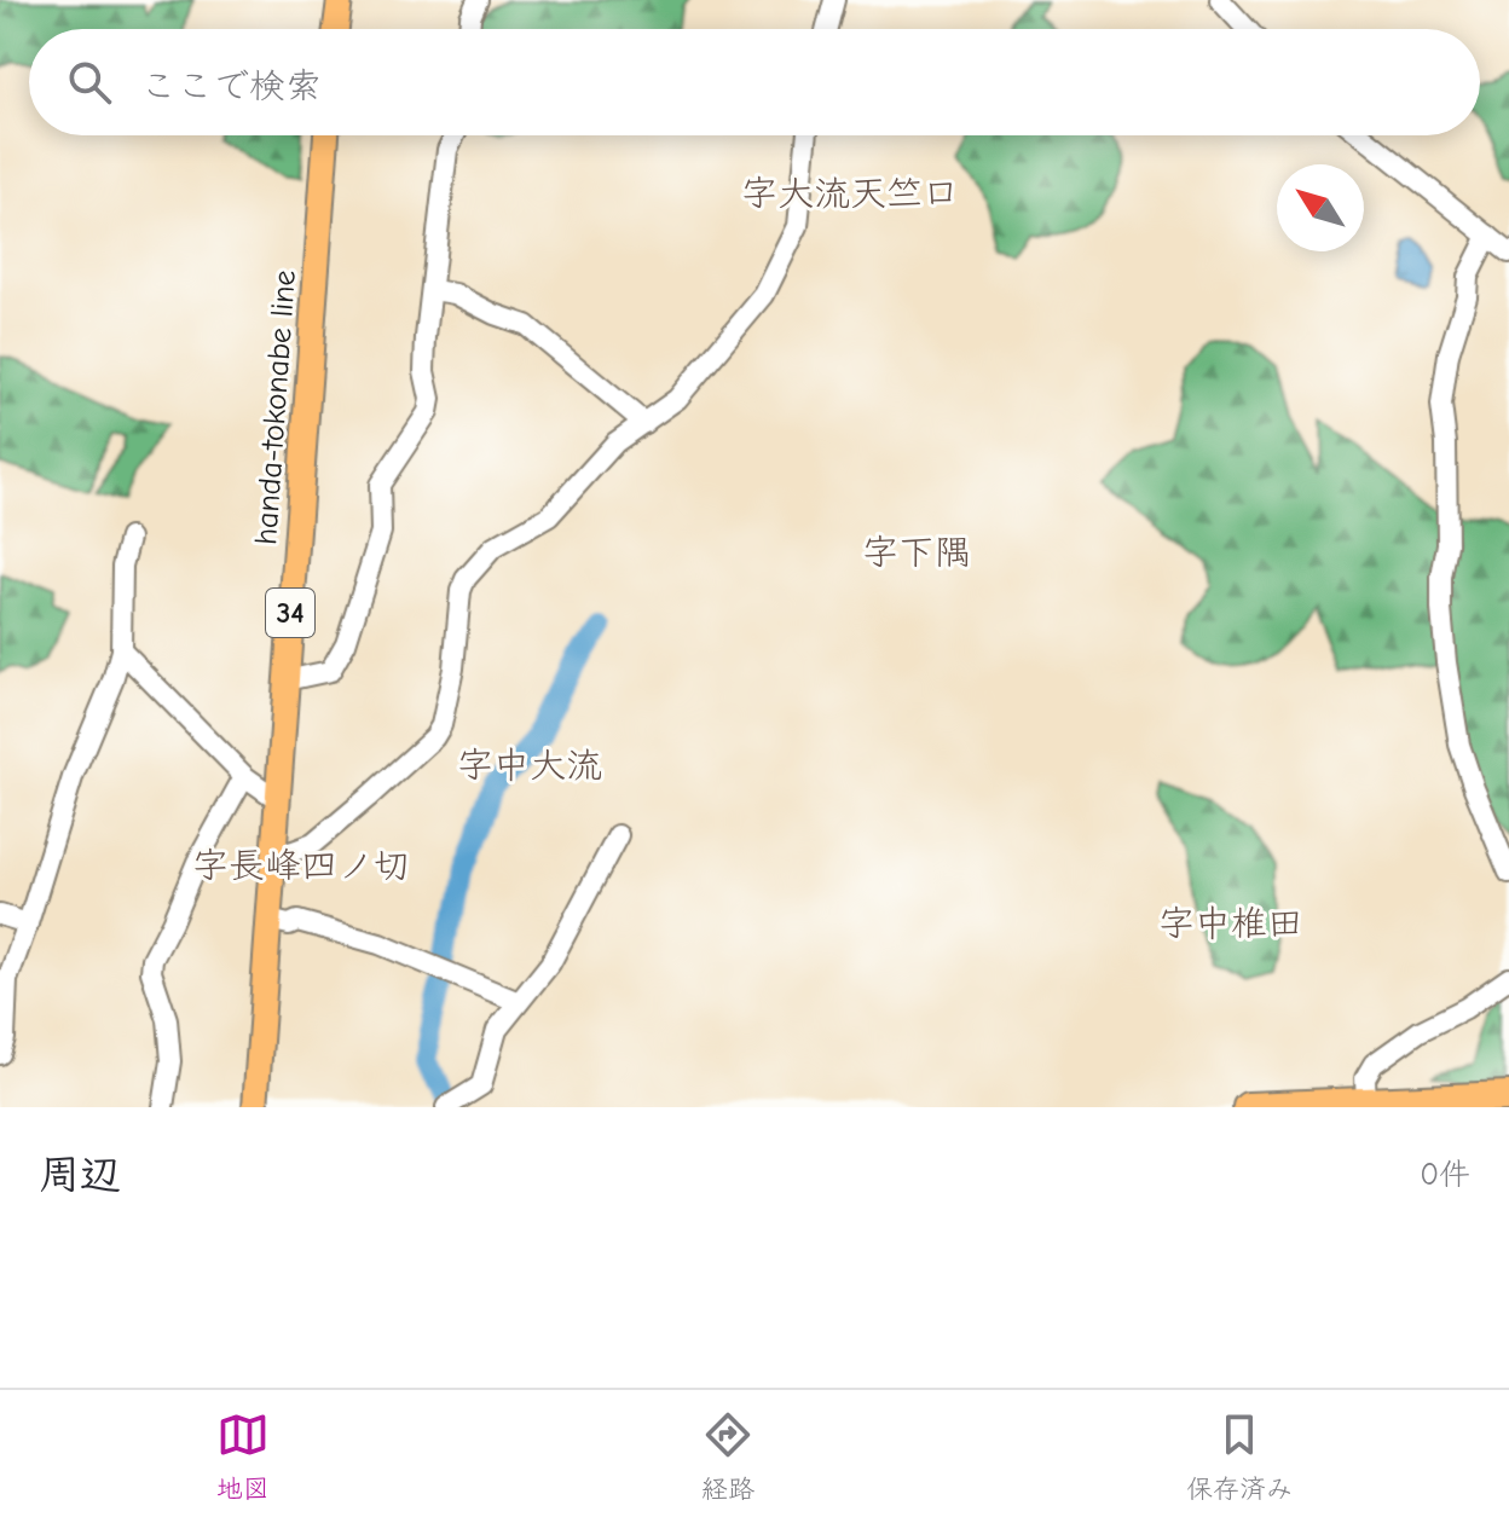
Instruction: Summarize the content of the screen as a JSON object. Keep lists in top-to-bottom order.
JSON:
{
  "streets": {
    "main road": ["handa-tokonabe line", "34"]
  },
  "districts": [
    "字大流天竺口",
    "字下隅",
    "字中大流",
    "字長峰四ノ切",
    "字中椎田"
  ],
  "north": "top left",
  "page": {
    "search": "ここで検索",
    "heading": ["周辺", "0件"],
    "nav": ["地図", "経路", "保存済み"]
  }
}
